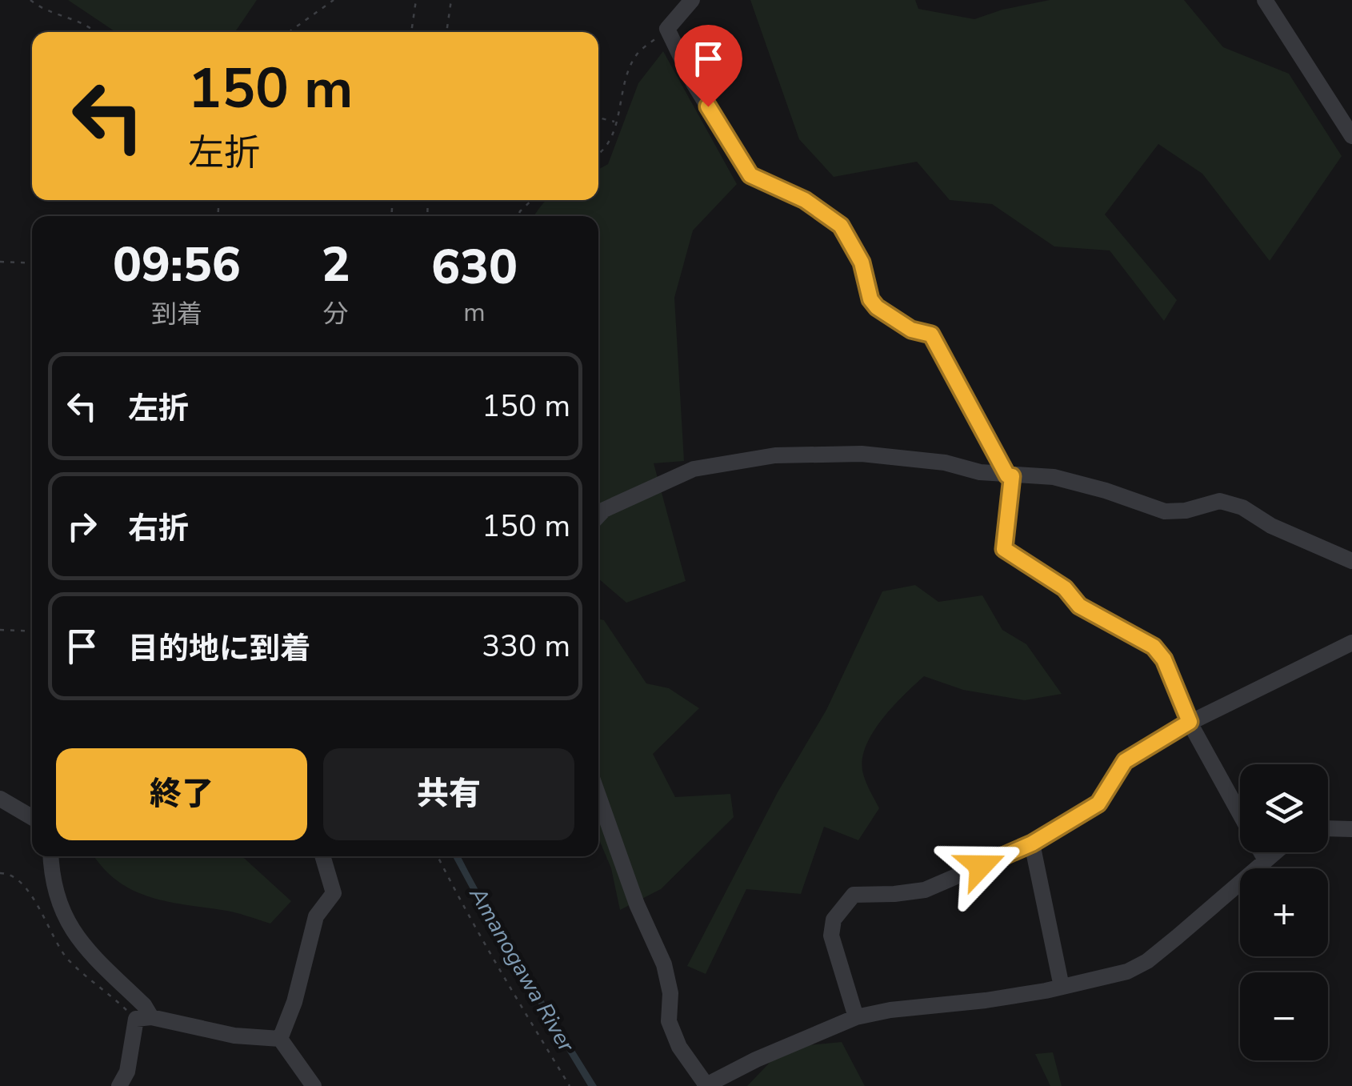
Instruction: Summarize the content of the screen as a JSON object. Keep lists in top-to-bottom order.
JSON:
{
  "water": ["Amanogawa River"],
  "page": {
    "turn": ["150 m", "左折"],
    "eta": [
      "09:56",
      "到着",
      "2",
      "分",
      "630",
      "m"
    ],
    "list": [
      {
        "name": "左折",
        "value": "150 m"
      },
      {
        "name": "右折",
        "value": "150 m"
      },
      {
        "name": "目的地に到着",
        "value": "330 m"
      }
    ],
    "buttons": ["終了", "共有"],
    "map_buttons": ["+", "−"]
  }
}
